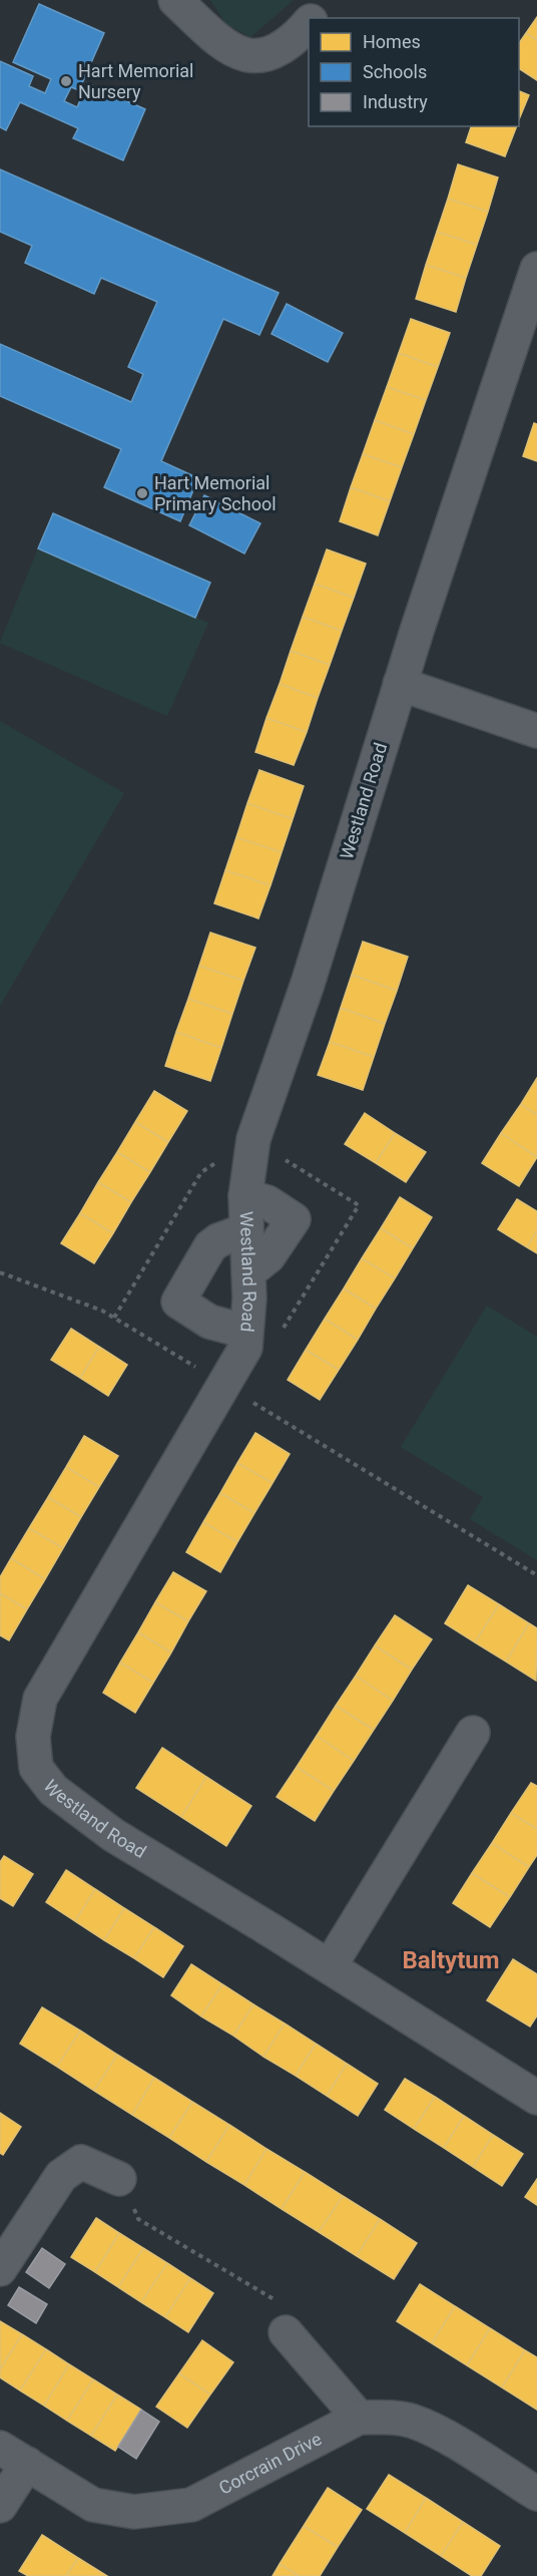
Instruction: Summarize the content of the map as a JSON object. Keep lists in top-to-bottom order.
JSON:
{
  "streets": {
    "street": ["Westland Road", "Corcrain Drive"]
  },
  "districts": ["Baltytum"],
  "places": ["Hart Memorial Nursery", "Hart Memorial Primary School"],
  "legend": ["Homes", "Schools", "Industry"]
}
